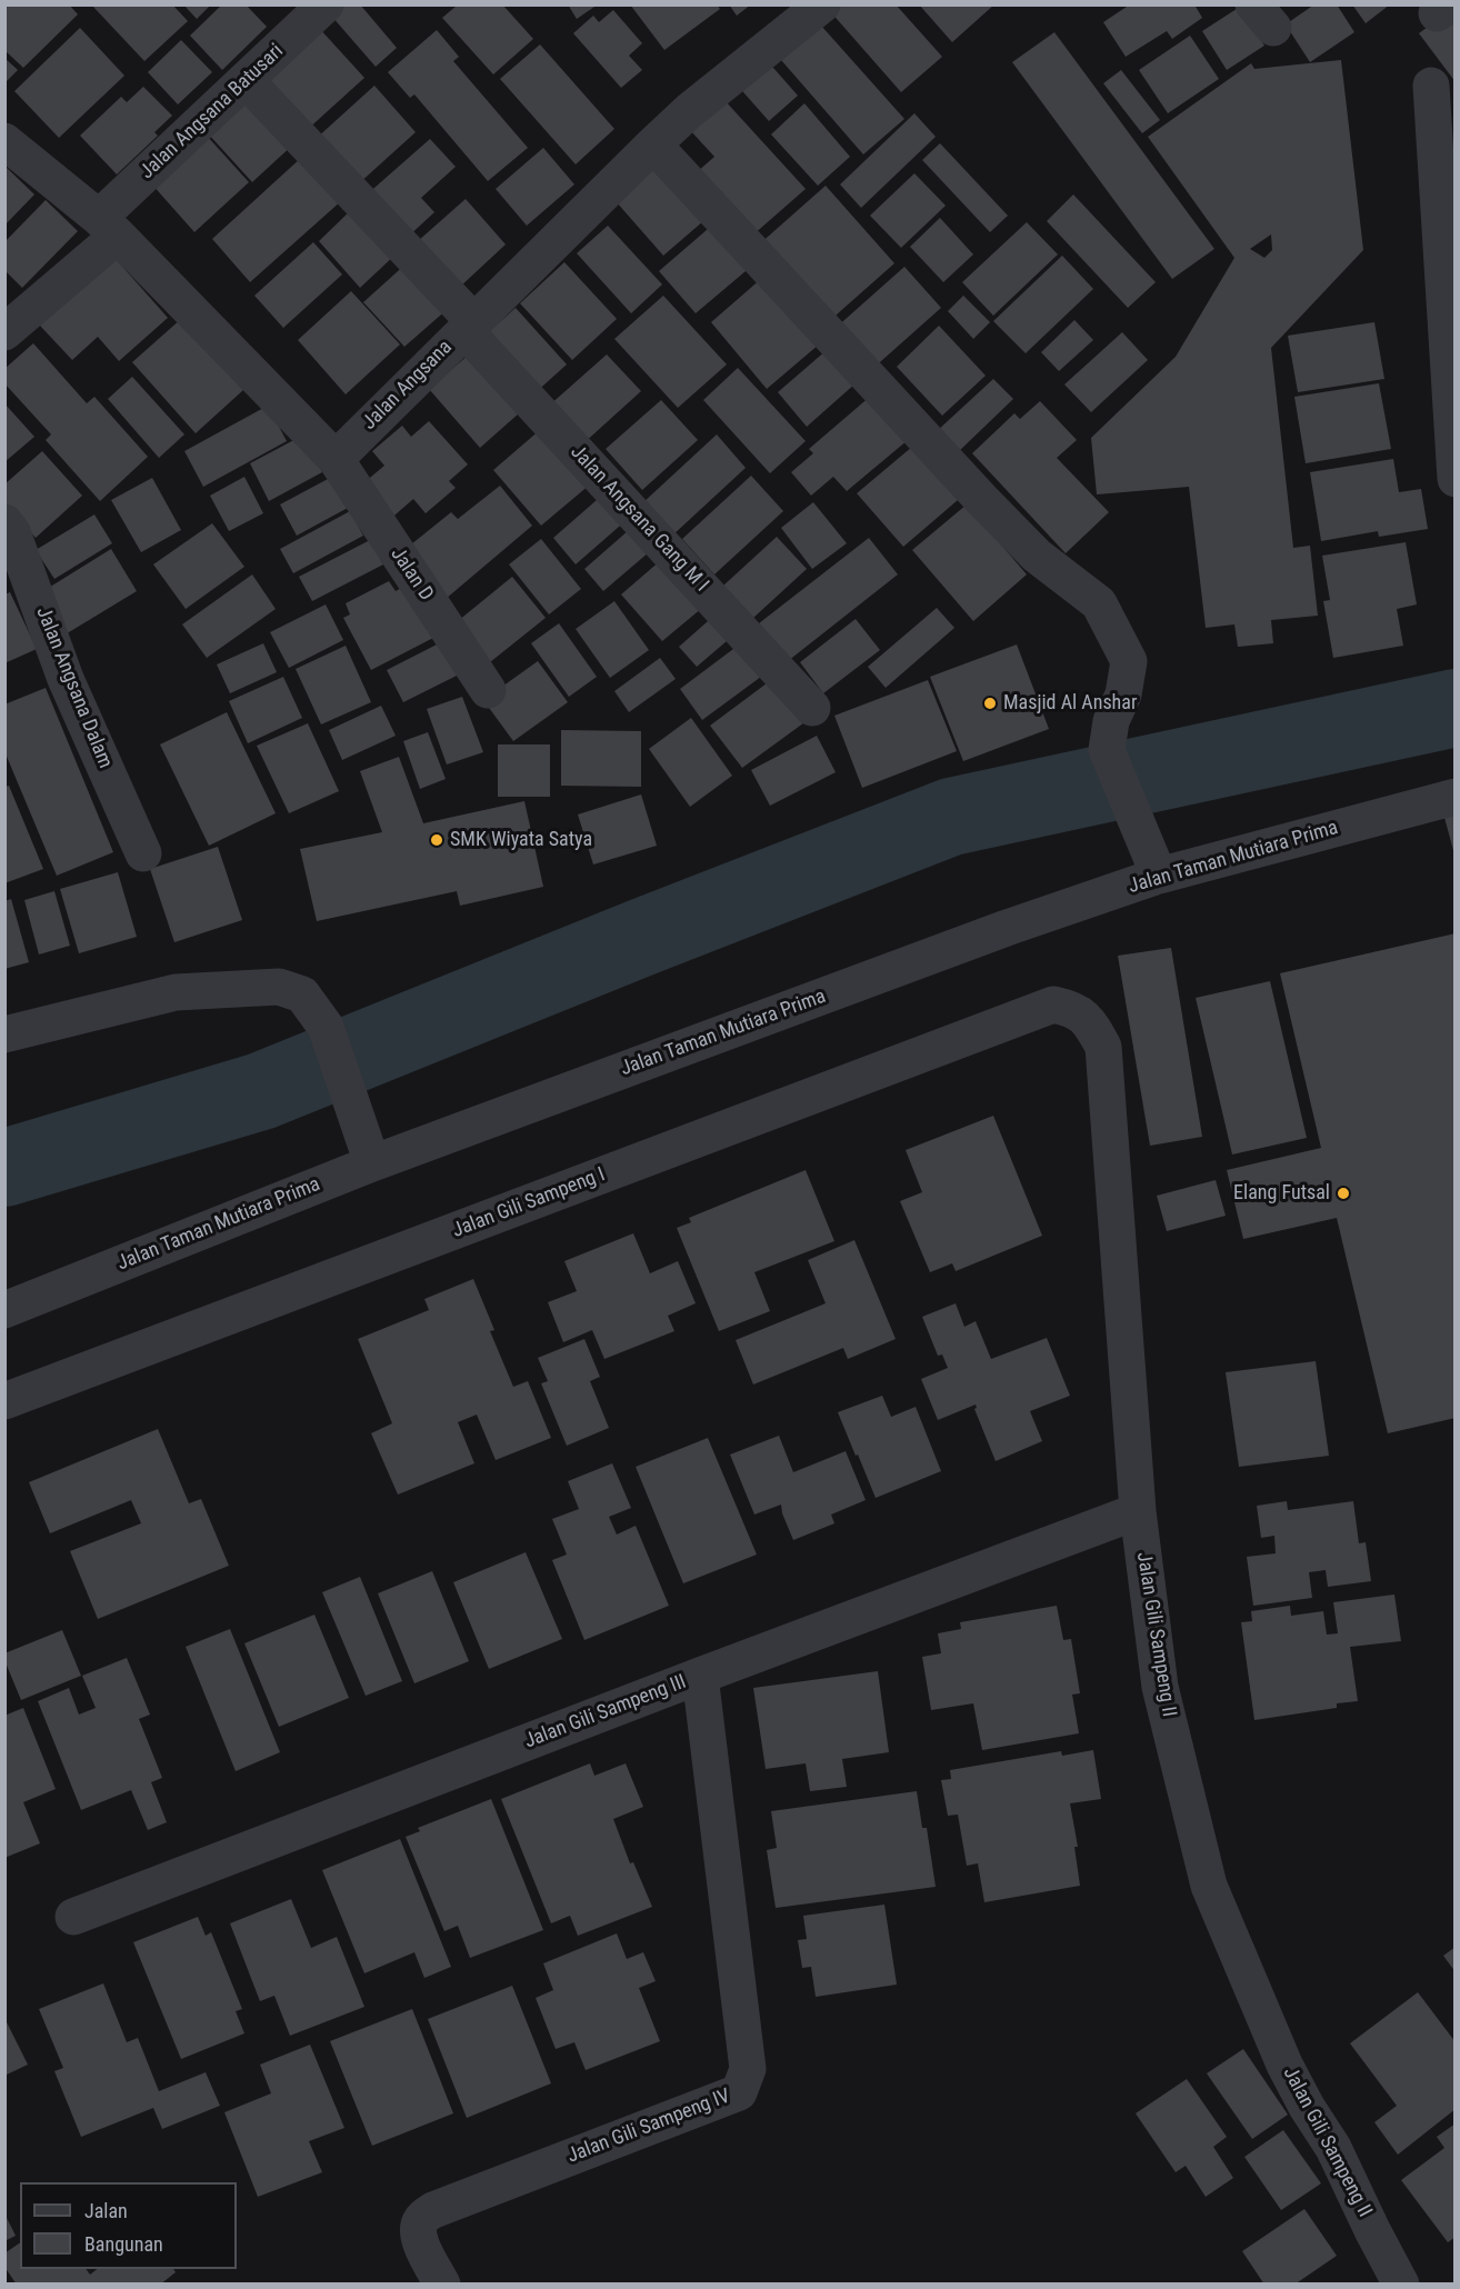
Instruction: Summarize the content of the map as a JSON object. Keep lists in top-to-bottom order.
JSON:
{
  "streets": {
    "street": [
      "Jalan Angsana Batusari",
      "Jalan Angsana",
      "Jalan Angsana Gang M I",
      "Jalan D",
      "Jalan Angsana Dalam",
      "Jalan Taman Mutiara Prima",
      "Jalan Gili Sampeng I",
      "Jalan Gili Sampeng II",
      "Jalan Gili Sampeng III",
      "Jalan Gili Sampeng IV"
    ]
  },
  "crossings": [
    ["Jalan Angsana Batusari", "Jalan Angsana Gang M I"],
    ["Jalan Angsana", "Jalan Angsana Gang M I"],
    ["Jalan Angsana", "Jalan D"],
    ["Jalan Gili Sampeng I", "Jalan Gili Sampeng II"],
    ["Jalan Gili Sampeng II", "Jalan Gili Sampeng III"],
    ["Jalan Gili Sampeng III", "Jalan Gili Sampeng IV"]
  ],
  "places": ["Masjid Al Anshar", "SMK Wiyata Satya", "Elang Futsal"],
  "legend": ["Jalan", "Bangunan"]
}
